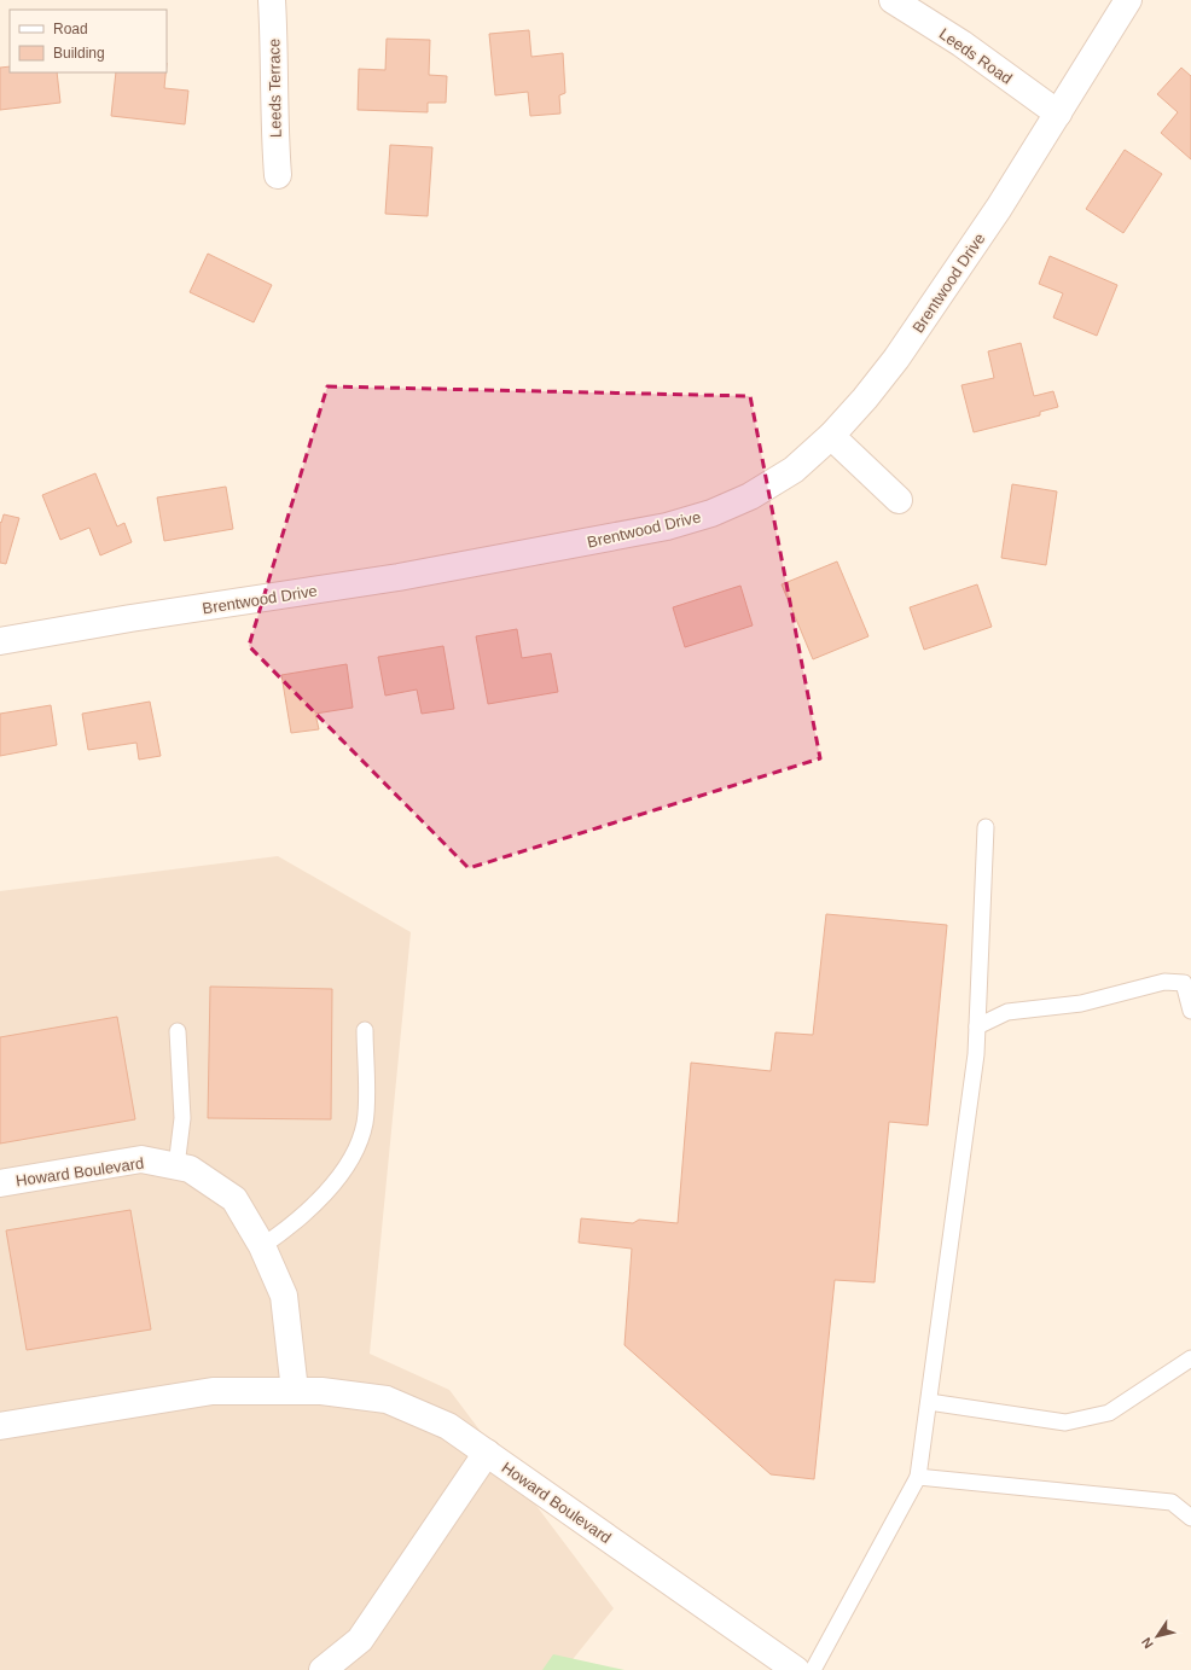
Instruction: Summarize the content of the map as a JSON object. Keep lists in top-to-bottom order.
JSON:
{
  "streets": {
    "street": [
      "Leeds Road",
      "Leeds Terrace",
      "Brentwood Drive",
      "Howard Boulevard"
    ]
  },
  "crossings": [
    ["Leeds Road", "Brentwood Drive"]
  ],
  "legend": ["Road", "Building"],
  "north": "bottom left"
}
